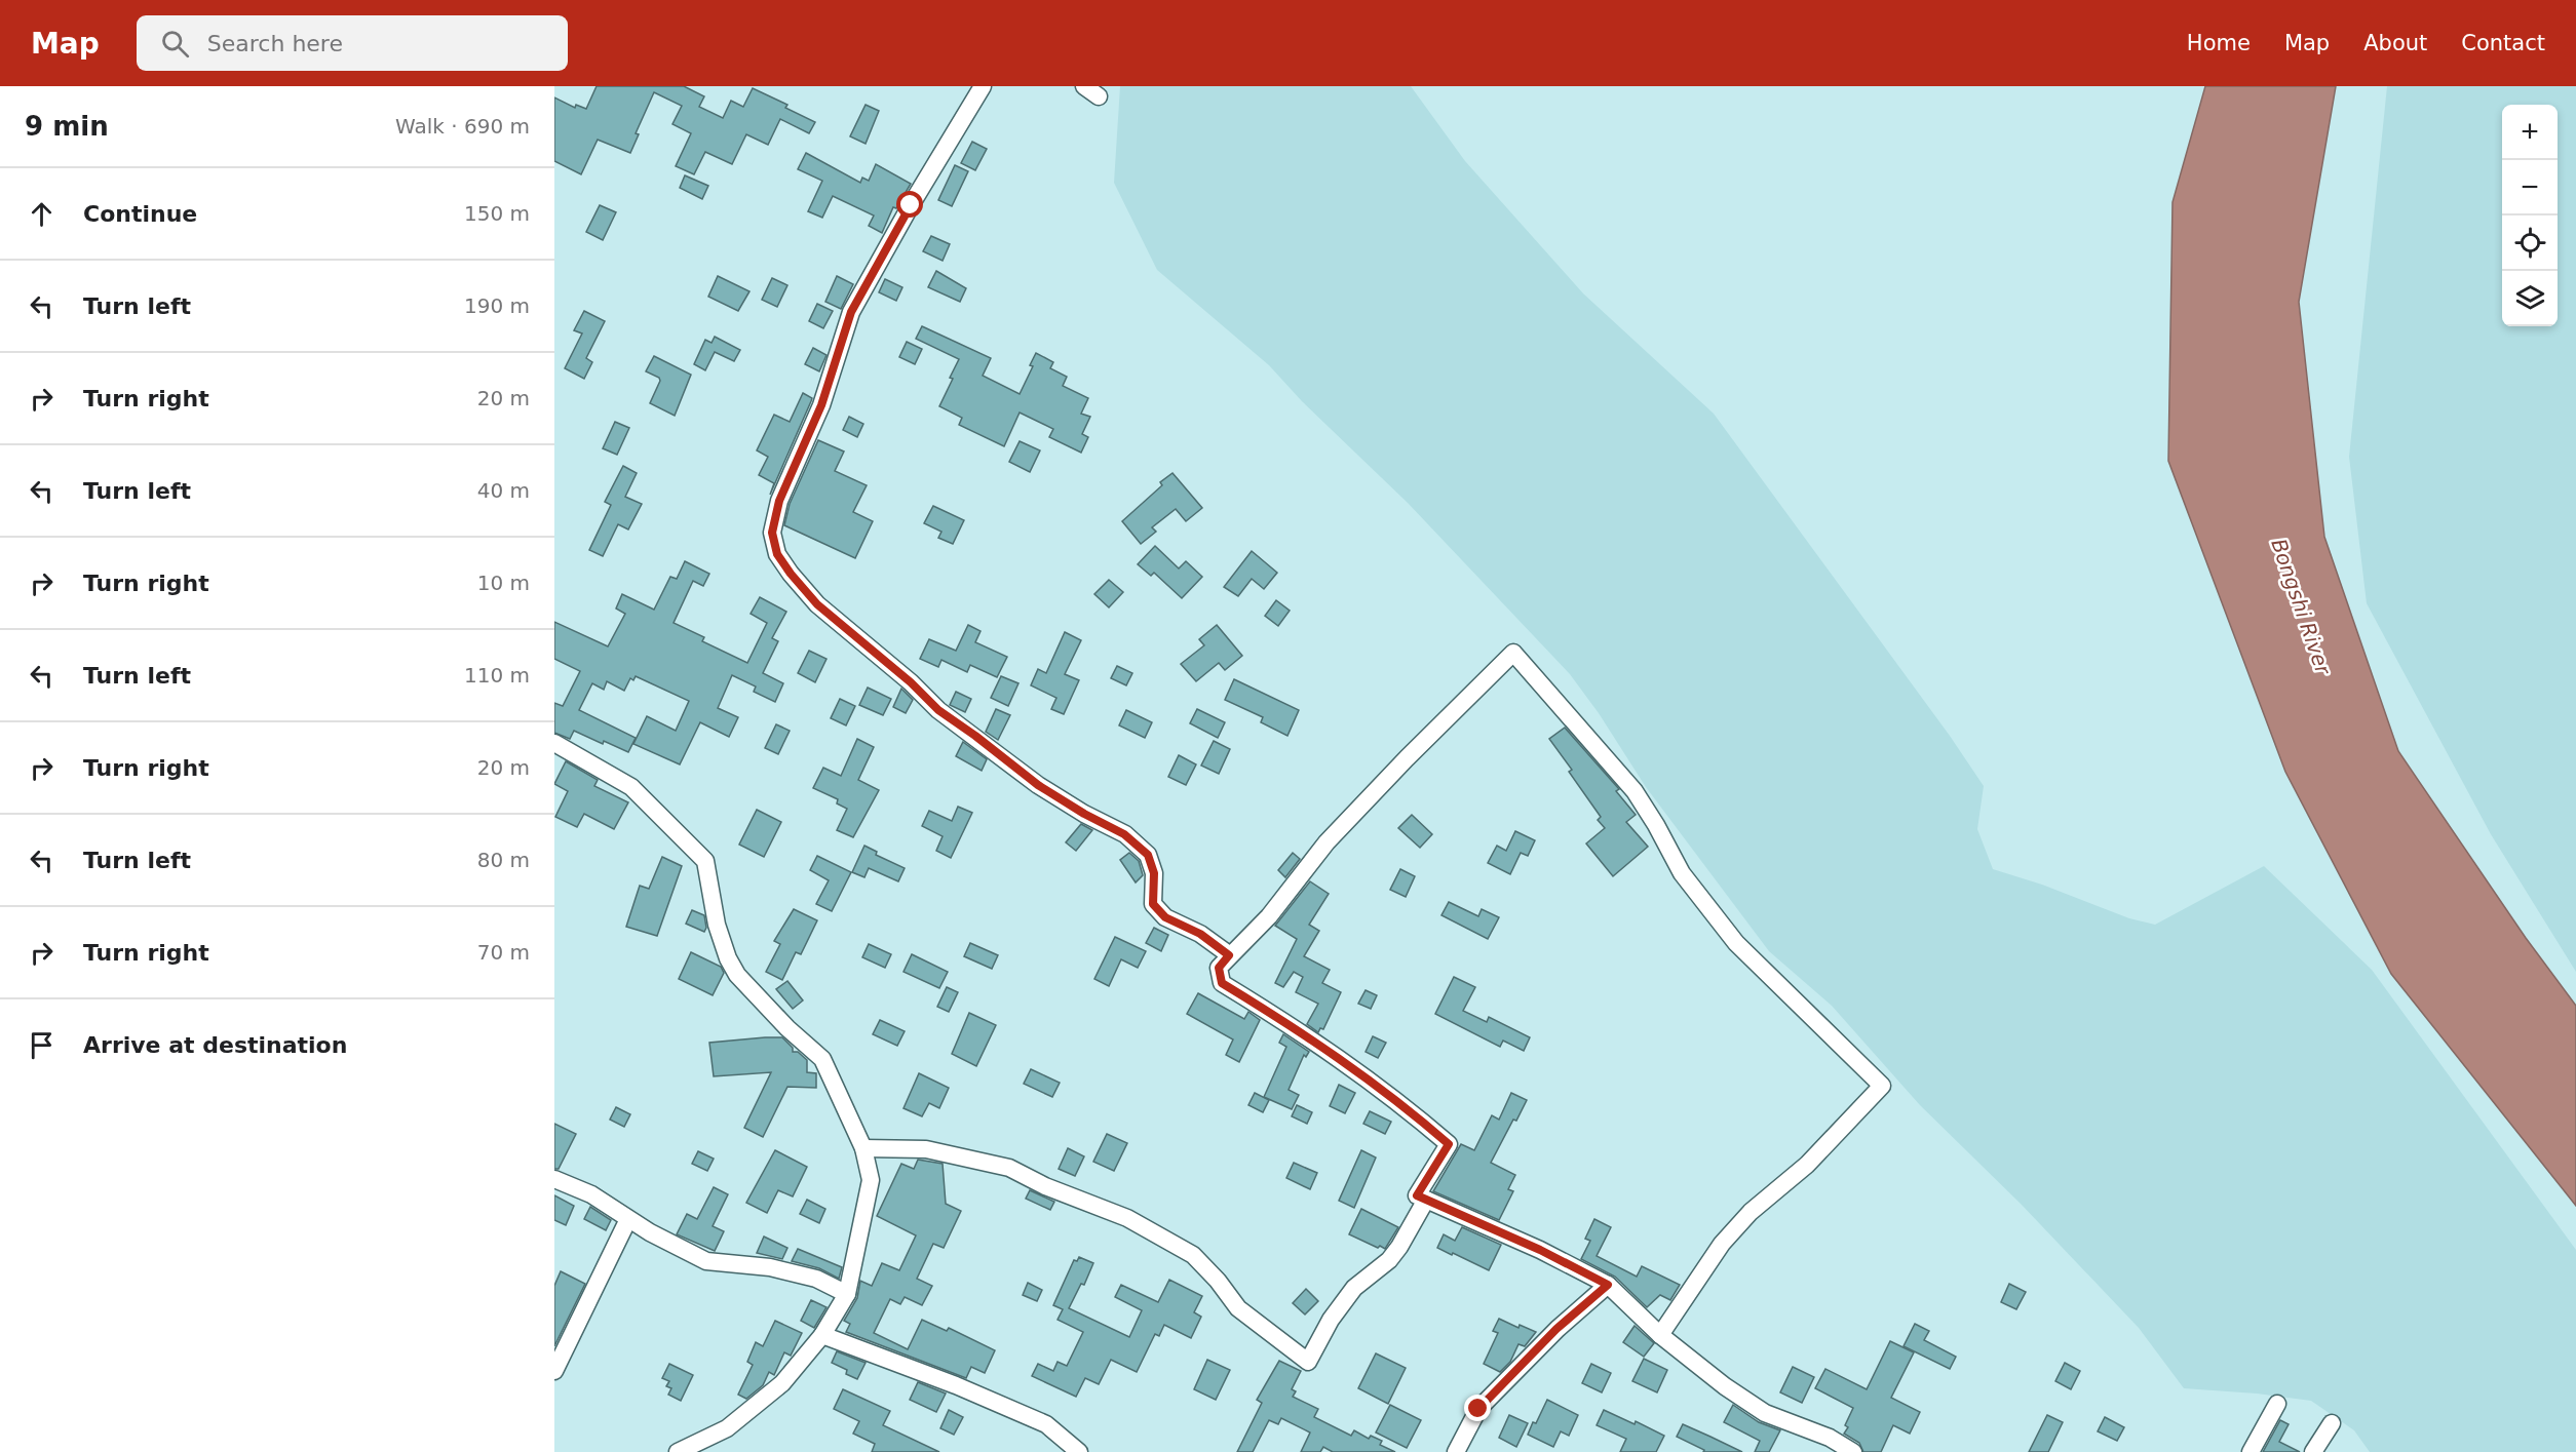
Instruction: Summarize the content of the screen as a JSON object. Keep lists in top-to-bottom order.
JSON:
{
  "water": ["Bongshi River"],
  "page": {
    "header": "Map",
    "search": "Search here",
    "nav": [
      "Home",
      "Map",
      "About",
      "Contact"
    ],
    "heading": ["9 min", "Walk · 690 m"],
    "map_buttons": ["+", "−"],
    "list": [
      ["Continue", "150 m"],
      ["Turn left", "190 m"],
      ["Turn right", "20 m"],
      ["Turn left", "40 m"],
      ["Turn right", "10 m"],
      ["Turn left", "110 m"],
      ["Turn right", "20 m"],
      ["Turn left", "80 m"],
      ["Turn right", "70 m"],
      "Arrive at destination"
    ]
  }
}
